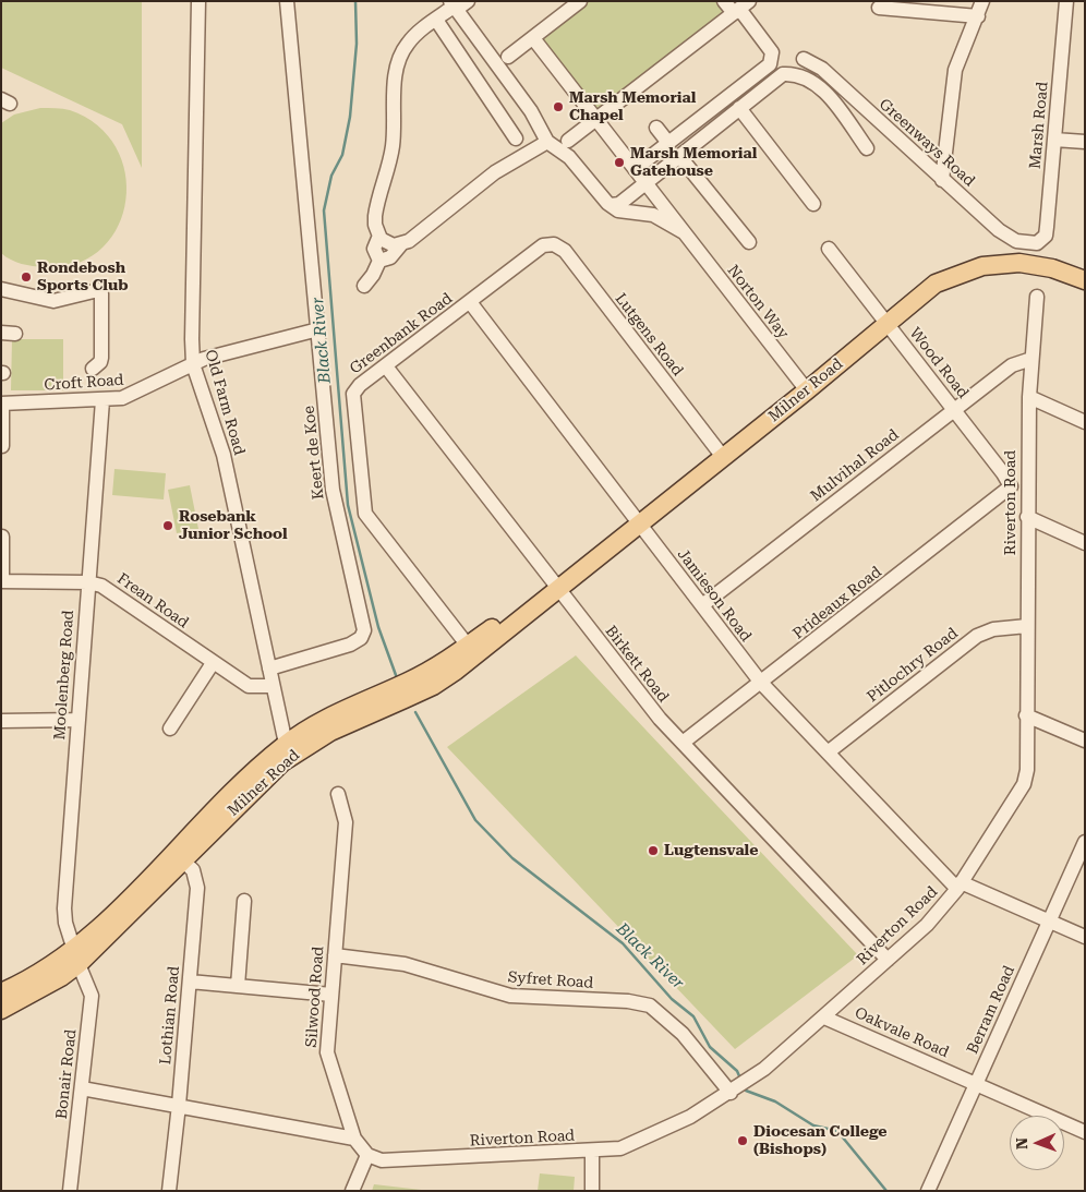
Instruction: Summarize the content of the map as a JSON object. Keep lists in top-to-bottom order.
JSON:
{
  "streets": {
    "main road": ["Milner Road"],
    "street": [
      "Marsh Road",
      "Greenways Road",
      "Norton Way",
      "Greenbank Road",
      "Lutgens Road",
      "Wood Road",
      "Croft Road",
      "Old Farm Road",
      "Keert de Koe",
      "Mulvihal Road",
      "Riverton Road",
      "Jamieson Road",
      "Frean Road",
      "Prideaux Road",
      "Birkett Road",
      "Pitlochry Road",
      "Moolenberg Road",
      "Syfret Road",
      "Silwood Road",
      "Berram Road",
      "Lothian Road",
      "Oakvale Road",
      "Bonair Road"
    ]
  },
  "crossings": [
    ["Marsh Road", "Greenways Road"],
    ["Norton Way", "Milner Road"],
    ["Greenbank Road", "Lutgens Road"],
    ["Greenbank Road", "Milner Road"],
    ["Greenbank Road", "Jamieson Road"],
    ["Greenbank Road", "Birkett Road"],
    ["Lutgens Road", "Milner Road"],
    ["Wood Road", "Milner Road"],
    ["Wood Road", "Mulvihal Road"],
    ["Wood Road", "Prideaux Road"],
    ["Croft Road", "Old Farm Road"],
    ["Croft Road", "Keert de Koe"],
    ["Croft Road", "Moolenberg Road"],
    ["Milner Road", "Old Farm Road"],
    ["Milner Road", "Jamieson Road"],
    ["Milner Road", "Birkett Road"],
    ["Milner Road", "Moolenberg Road"],
    ["Milner Road", "Lothian Road"],
    ["Milner Road", "Bonair Road"],
    ["Old Farm Road", "Keert de Koe"],
    ["Old Farm Road", "Frean Road"],
    ["Mulvihal Road", "Riverton Road"],
    ["Mulvihal Road", "Jamieson Road"],
    ["Riverton Road", "Jamieson Road"],
    ["Riverton Road", "Birkett Road"],
    ["Riverton Road", "Pitlochry Road"],
    ["Riverton Road", "Syfret Road"],
    ["Riverton Road", "Silwood Road"],
    ["Riverton Road", "Oakvale Road"],
    ["Jamieson Road", "Prideaux Road"],
    ["Jamieson Road", "Pitlochry Road"],
    ["Jamieson Road", "Berram Road"],
    ["Frean Road", "Moolenberg Road"],
    ["Prideaux Road", "Birkett Road"],
    ["Moolenberg Road", "Bonair Road"],
    ["Syfret Road", "Silwood Road"],
    ["Berram Road", "Oakvale Road"]
  ],
  "water": ["Black River"],
  "places": [
    "Marsh Memorial Chapel",
    "Marsh Memorial Gatehouse",
    "Rondebosh Sports Club",
    "Rosebank Junior School",
    "Lugtensvale",
    "Diocesan College (Bishops)"
  ],
  "north": "left"
}
